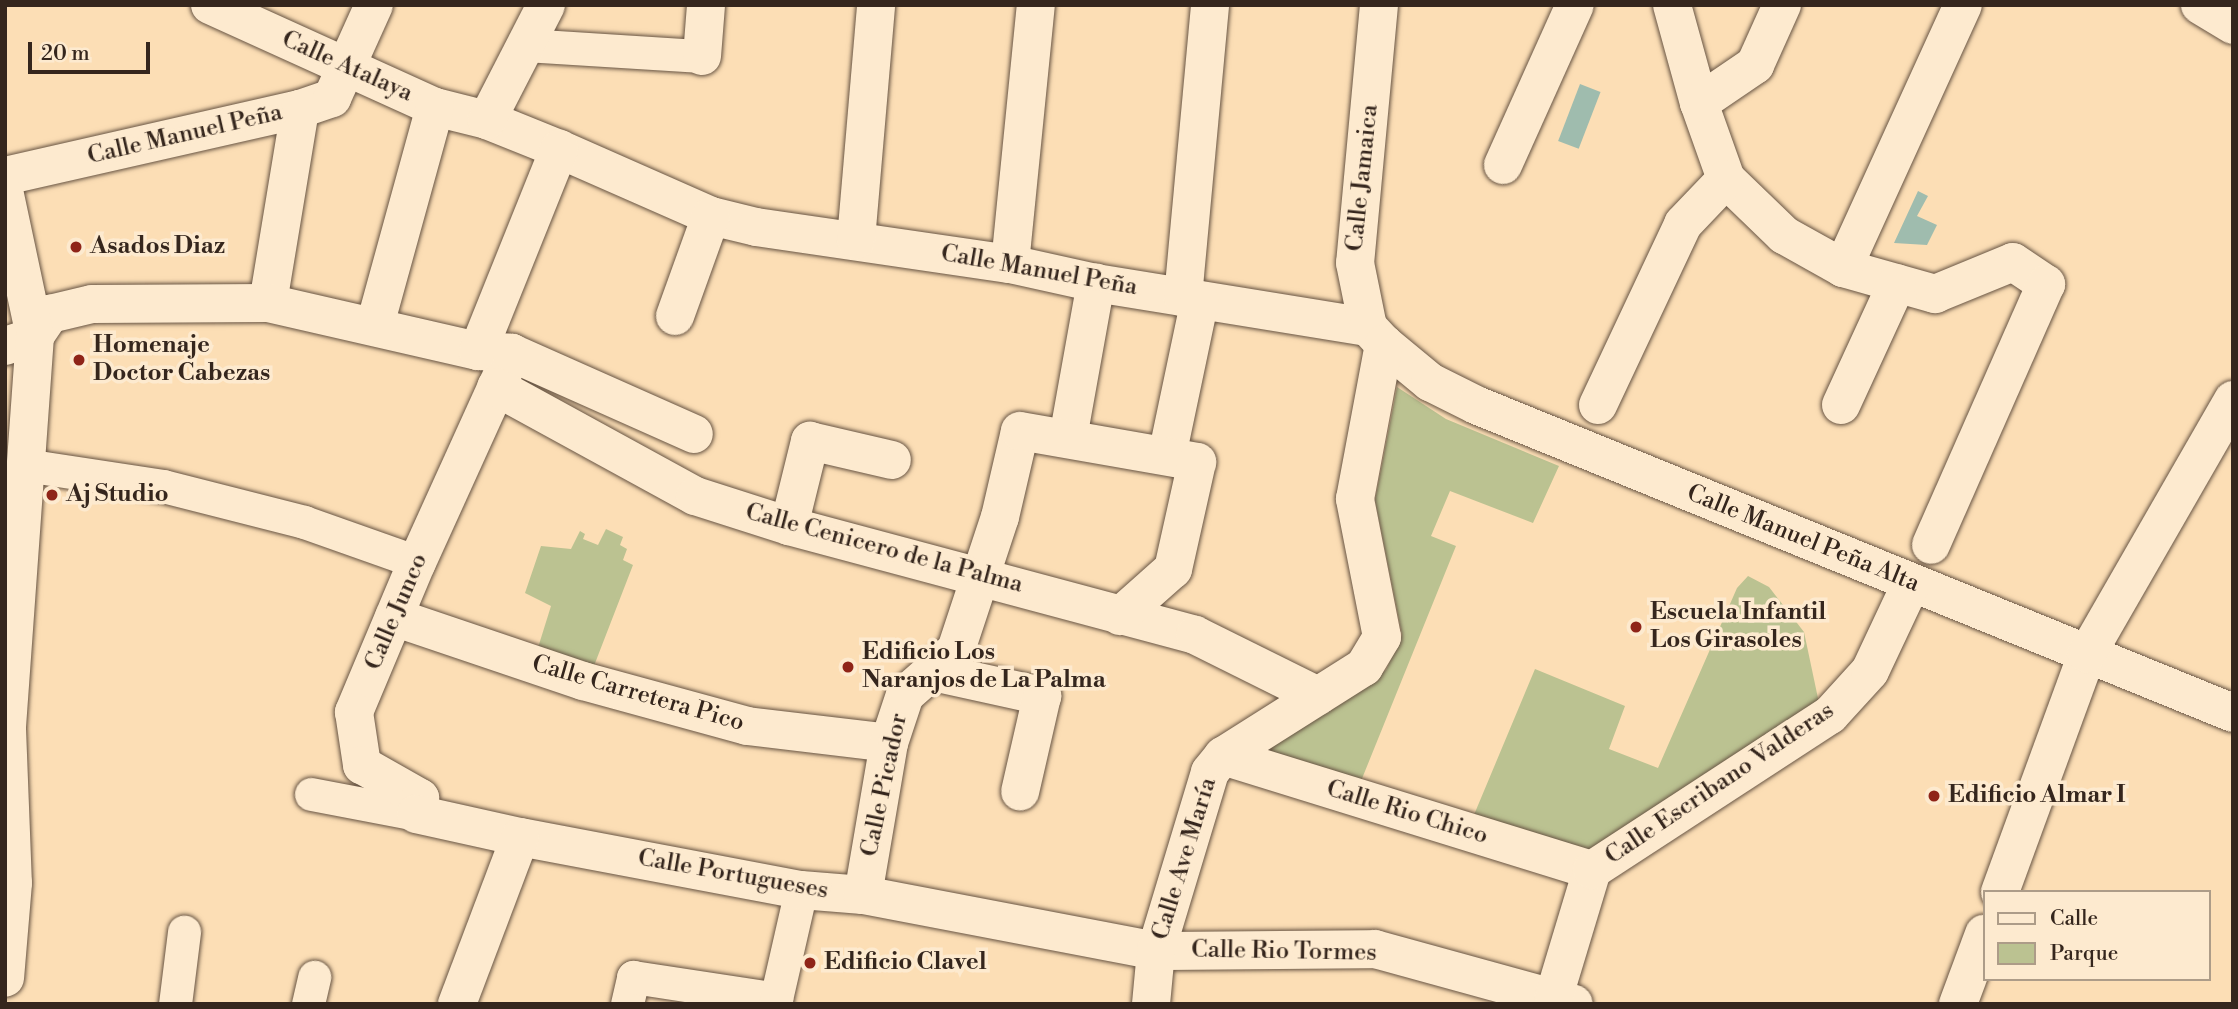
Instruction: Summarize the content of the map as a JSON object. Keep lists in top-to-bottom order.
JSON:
{
  "streets": {
    "street": [
      "Calle Atalaya",
      "Calle Manuel Peña",
      "Calle Jamaica",
      "Calle Manuel Peña Alta",
      "Calle Cenicero de la Palma",
      "Calle Junco",
      "Calle Carretera Pico",
      "Calle Escribano Valderas",
      "Calle Picador",
      "Calle Rio Chico",
      "Calle Ave María",
      "Calle Portugueses",
      "Calle Rio Tormes"
    ]
  },
  "crossings": [
    ["Calle Atalaya", "Calle Manuel Peña"],
    ["Calle Manuel Peña", "Calle Jamaica"],
    ["Calle Manuel Peña", "Calle Manuel Peña Alta"],
    ["Calle Manuel Peña", "Calle Ave María"],
    ["Calle Jamaica", "Calle Manuel Peña Alta"],
    ["Calle Jamaica", "Calle Ave María"],
    ["Calle Manuel Peña Alta", "Calle Escribano Valderas"],
    ["Calle Manuel Peña Alta", "Calle Ave María"],
    ["Calle Cenicero de la Palma", "Calle Junco"],
    ["Calle Cenicero de la Palma", "Calle Picador"],
    ["Calle Cenicero de la Palma", "Calle Ave María"],
    ["Calle Junco", "Calle Carretera Pico"],
    ["Calle Junco", "Calle Portugueses"],
    ["Calle Carretera Pico", "Calle Picador"],
    ["Calle Escribano Valderas", "Calle Rio Chico"],
    ["Calle Escribano Valderas", "Calle Rio Tormes"],
    ["Calle Picador", "Calle Portugueses"],
    ["Calle Rio Chico", "Calle Ave María"],
    ["Calle Ave María", "Calle Portugueses"],
    ["Calle Ave María", "Calle Rio Tormes"],
    ["Calle Portugueses", "Calle Rio Tormes"]
  ],
  "places": [
    "Asados Diaz",
    "Homenaje Doctor Cabezas",
    "Aj Studio",
    "Escuela Infantil Los Girasoles",
    "Edificio Los Naranjos de La Palma",
    "Edificio Almar I",
    "Edificio Clavel"
  ],
  "legend": ["Calle", "Parque"],
  "scale_bar": "20 m"
}
